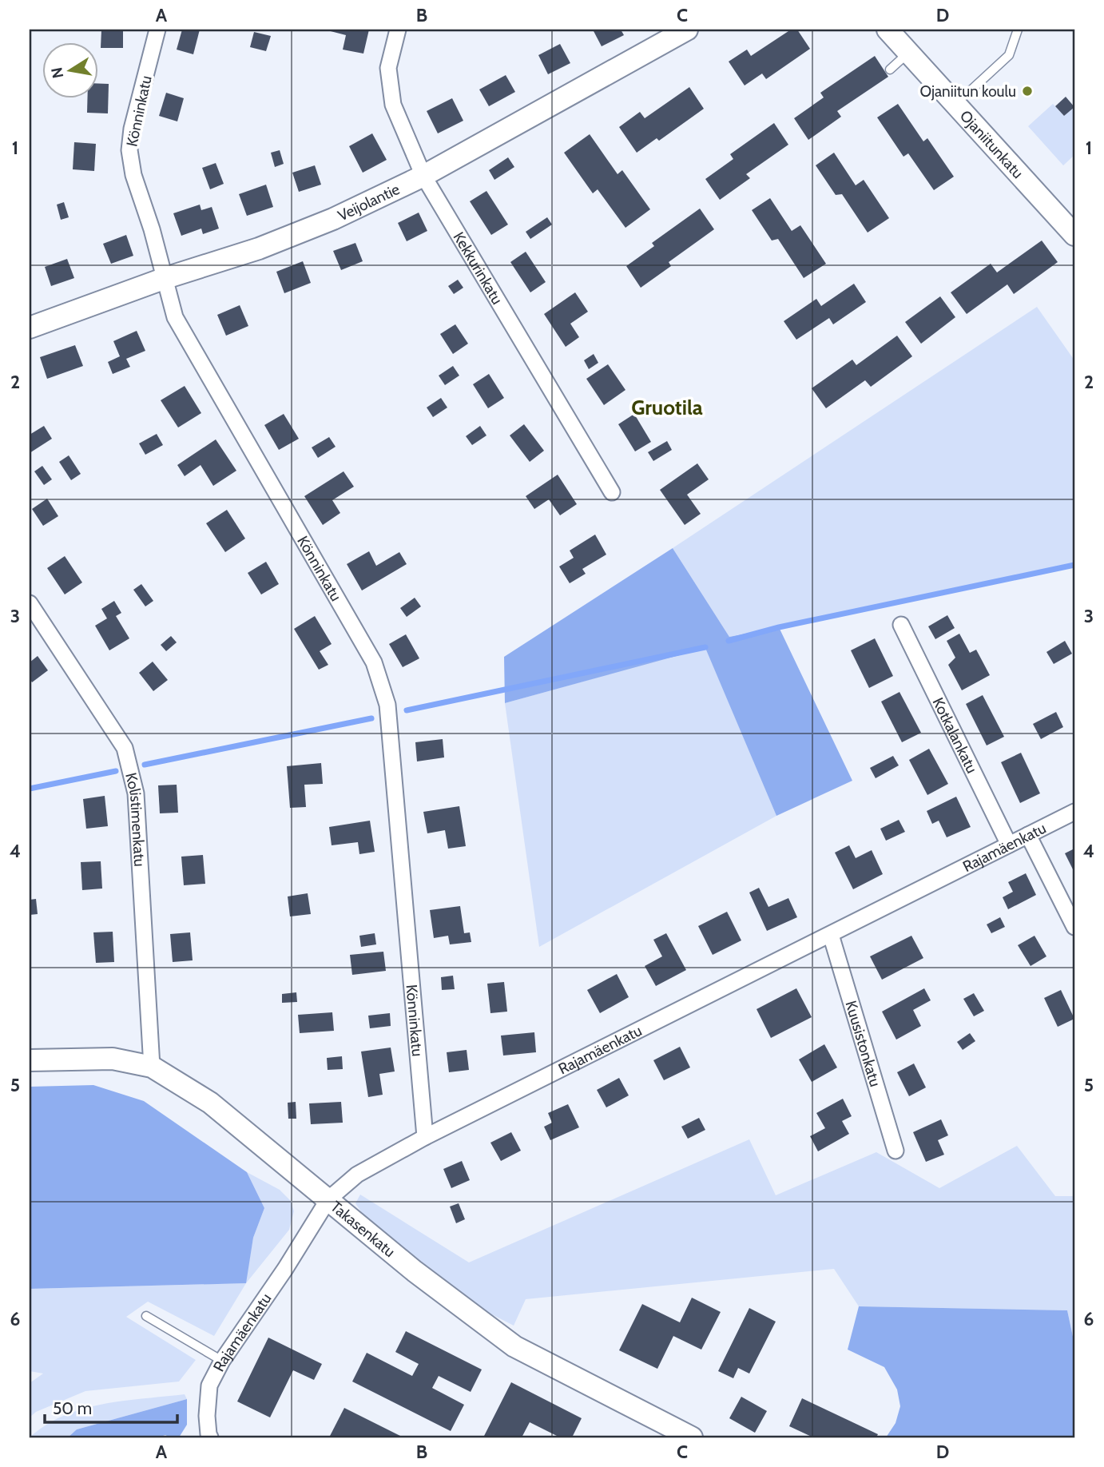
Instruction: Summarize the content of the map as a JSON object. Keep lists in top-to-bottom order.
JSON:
{
  "streets": {
    "street": [
      "Könninkatu",
      "Ojaniitunkatu",
      "Veijolantie",
      "Kekkurinkatu",
      "Kotkalankatu",
      "Kolistimenkatu",
      "Rajamäenkatu",
      "Kuusistonkatu",
      "Takasenkatu"
    ]
  },
  "crossings": [
    ["Könninkatu", "Veijolantie"],
    ["Könninkatu", "Rajamäenkatu"],
    ["Veijolantie", "Kekkurinkatu"],
    ["Kotkalankatu", "Rajamäenkatu"],
    ["Kolistimenkatu", "Takasenkatu"],
    ["Rajamäenkatu", "Kuusistonkatu"],
    ["Rajamäenkatu", "Takasenkatu"]
  ],
  "districts": ["Gruotila"],
  "places": ["Ojaniitun koulu"],
  "scale_bar": "50 m",
  "north": "left",
  "grid": {
    "columns": [
      "A",
      "B",
      "C",
      "D"
    ],
    "rows": [
      "1",
      "2",
      "3",
      "4",
      "5",
      "6"
    ]
  }
}
